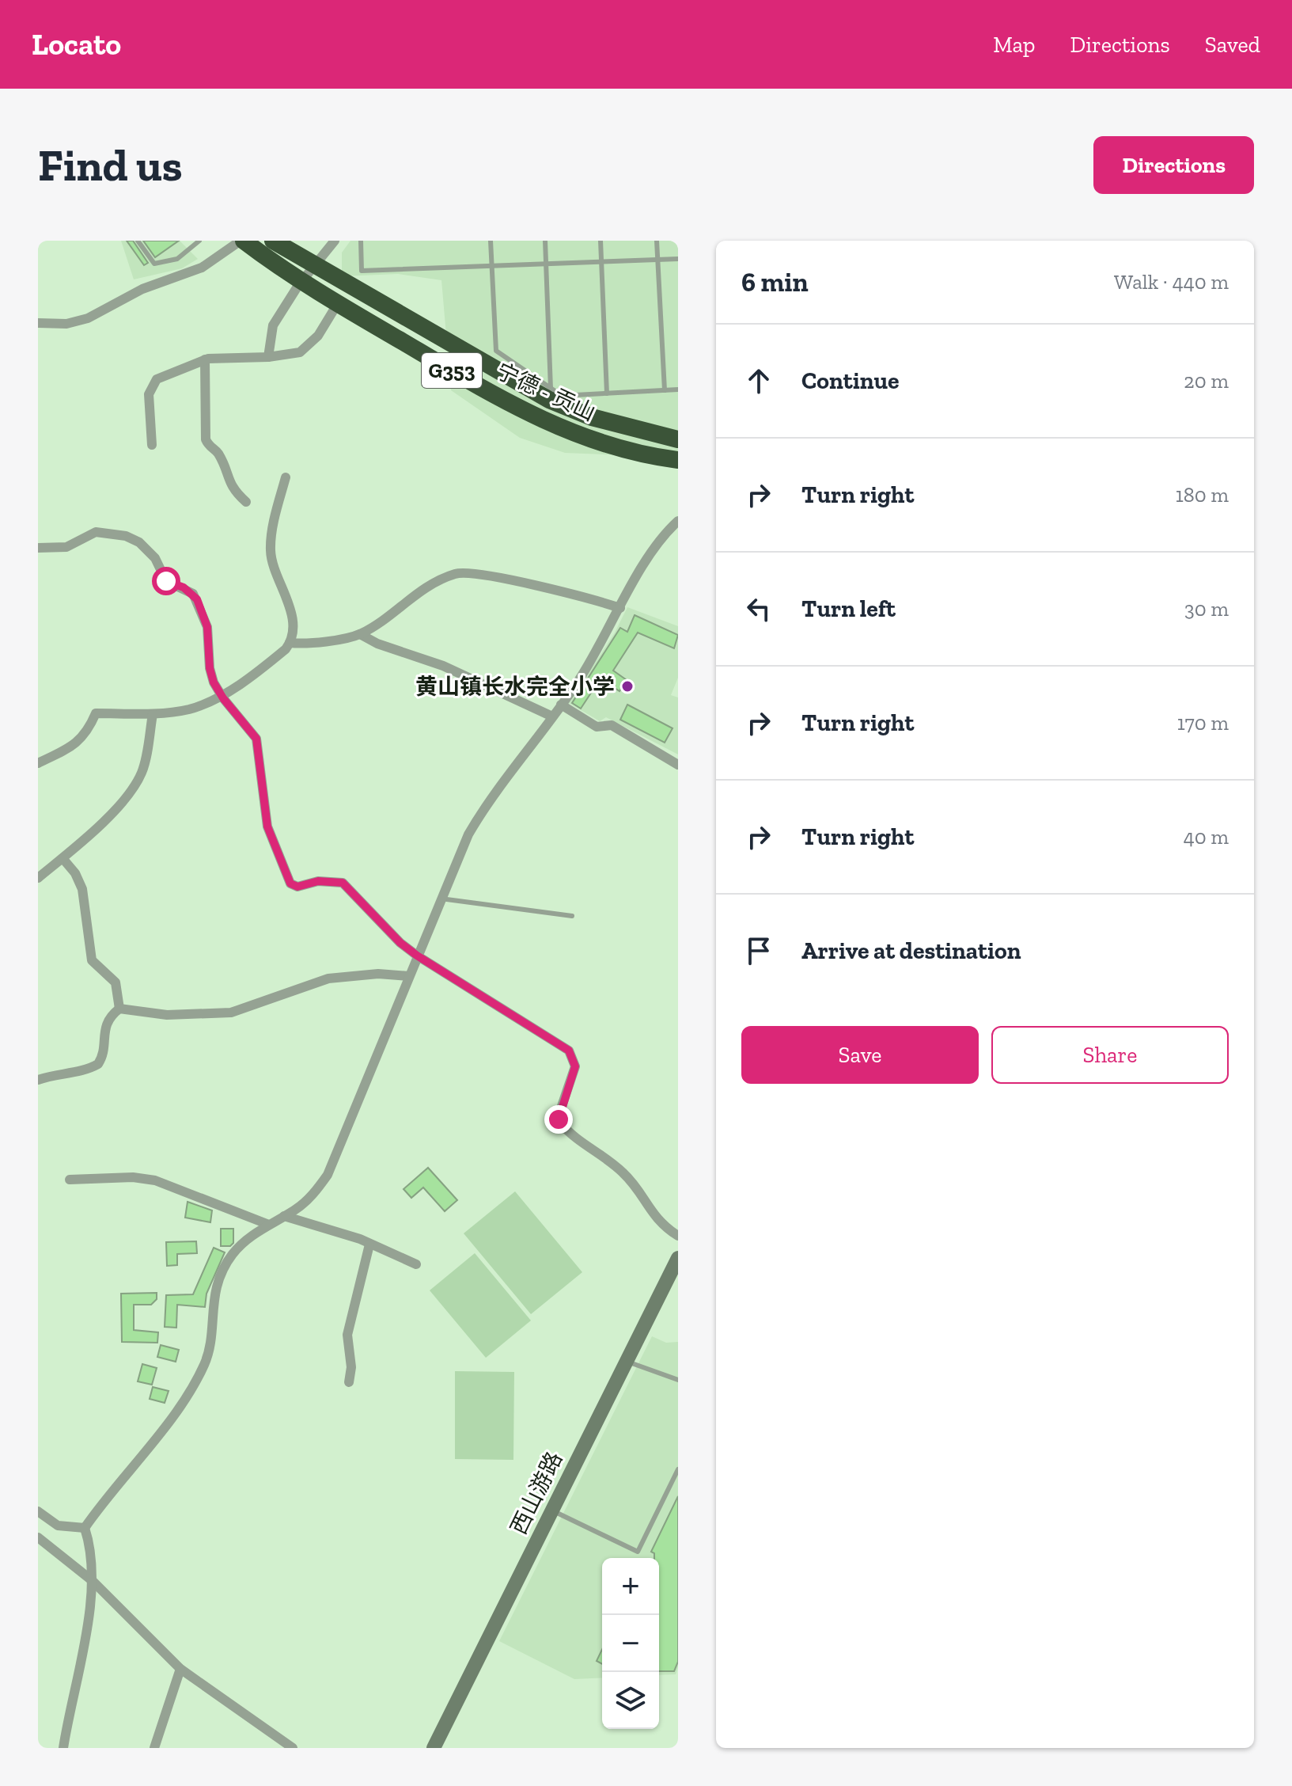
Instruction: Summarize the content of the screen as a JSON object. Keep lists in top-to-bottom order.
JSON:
{
  "streets": {
    "highway": ["G353", "宁德 - 贡山"],
    "street": ["西山游路"]
  },
  "places": ["黄山镇长水完全小学"],
  "page": {
    "header": "Locato",
    "nav": ["Map", "Directions", "Saved"],
    "buttons": [
      "Directions",
      ["Save", "Share"]
    ],
    "title": "Find us",
    "heading": ["6 min", "Walk · 440 m"],
    "list": [
      ["Continue", "20 m"],
      ["Turn right", "180 m"],
      ["Turn left", "30 m"],
      ["Turn right", "170 m"],
      ["Turn right", "40 m"],
      "Arrive at destination"
    ],
    "map_buttons": ["+", "−"]
  }
}
